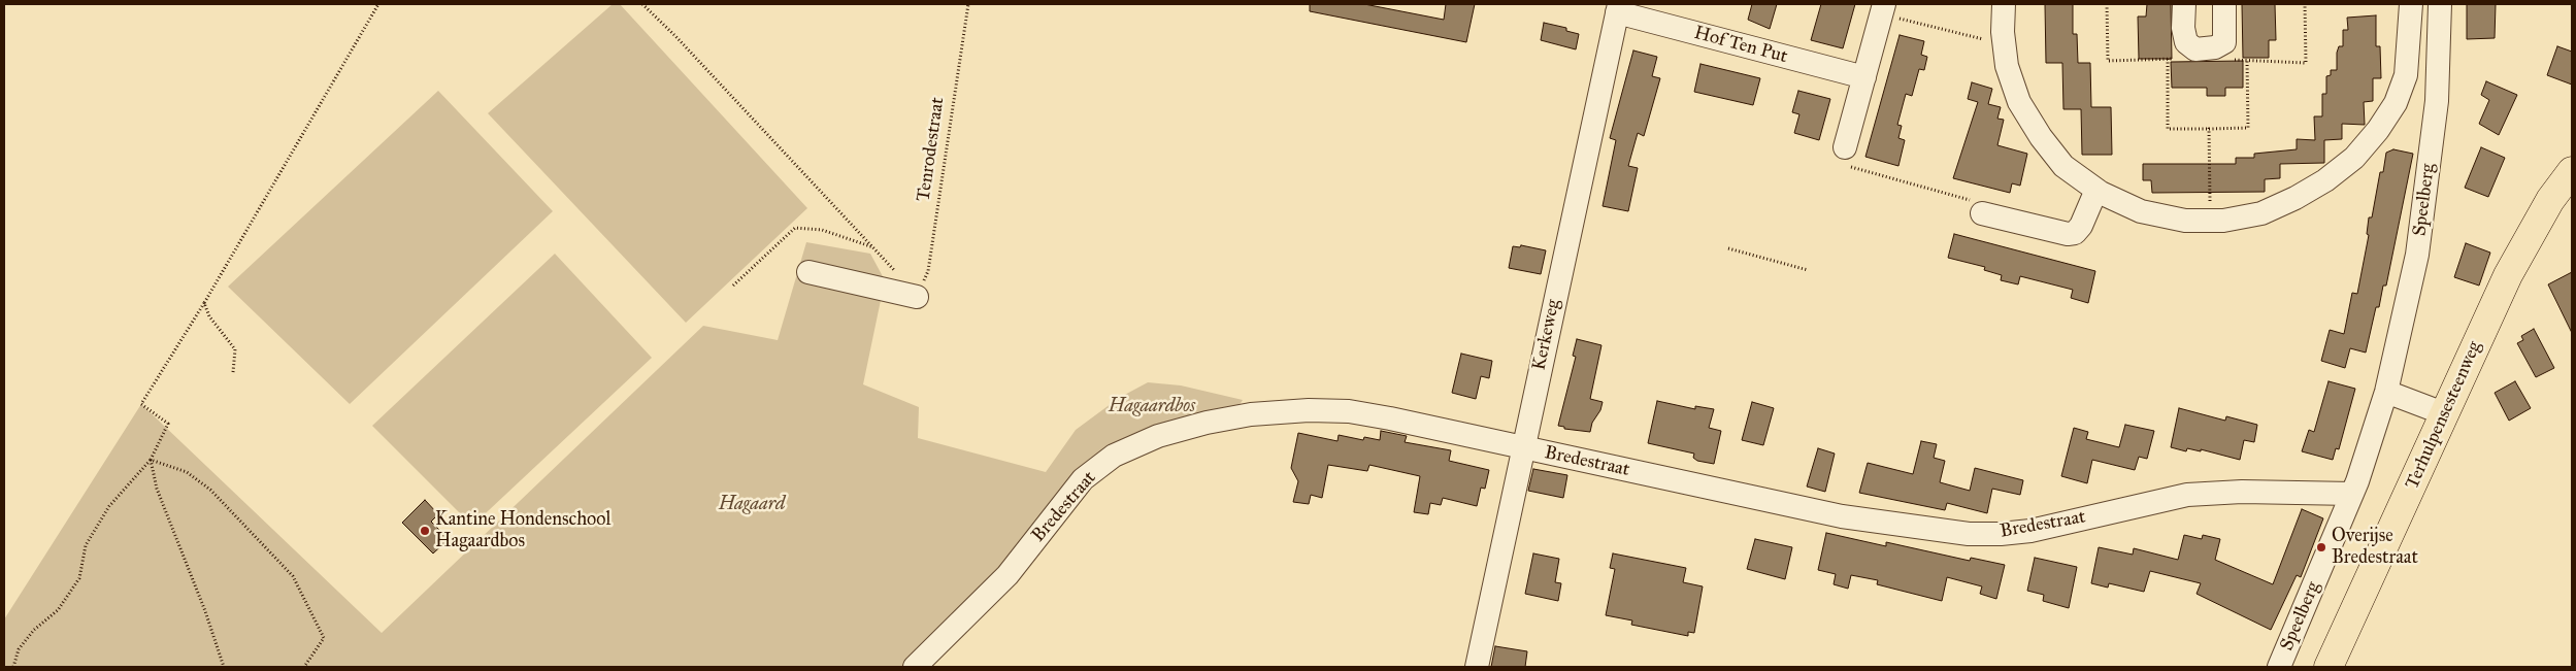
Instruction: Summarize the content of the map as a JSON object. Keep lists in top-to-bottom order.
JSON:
{
  "streets": {
    "main road": ["Terhulpensesteenweg"],
    "street": [
      "Hof Ten Put",
      "Speelberg",
      "Kerkeweg",
      "Bredestraat"
    ],
    "path": ["Tenrodestraat"]
  },
  "crossings": [
    ["Hof Ten Put", "Kerkeweg"],
    ["Speelberg", "Bredestraat"],
    ["Kerkeweg", "Bredestraat"]
  ],
  "parks": ["Hagaardbos", "Hagaard"],
  "places": ["Kantine Hondenschool Hagaardbos", "Overijse Bredestraat"]
}
